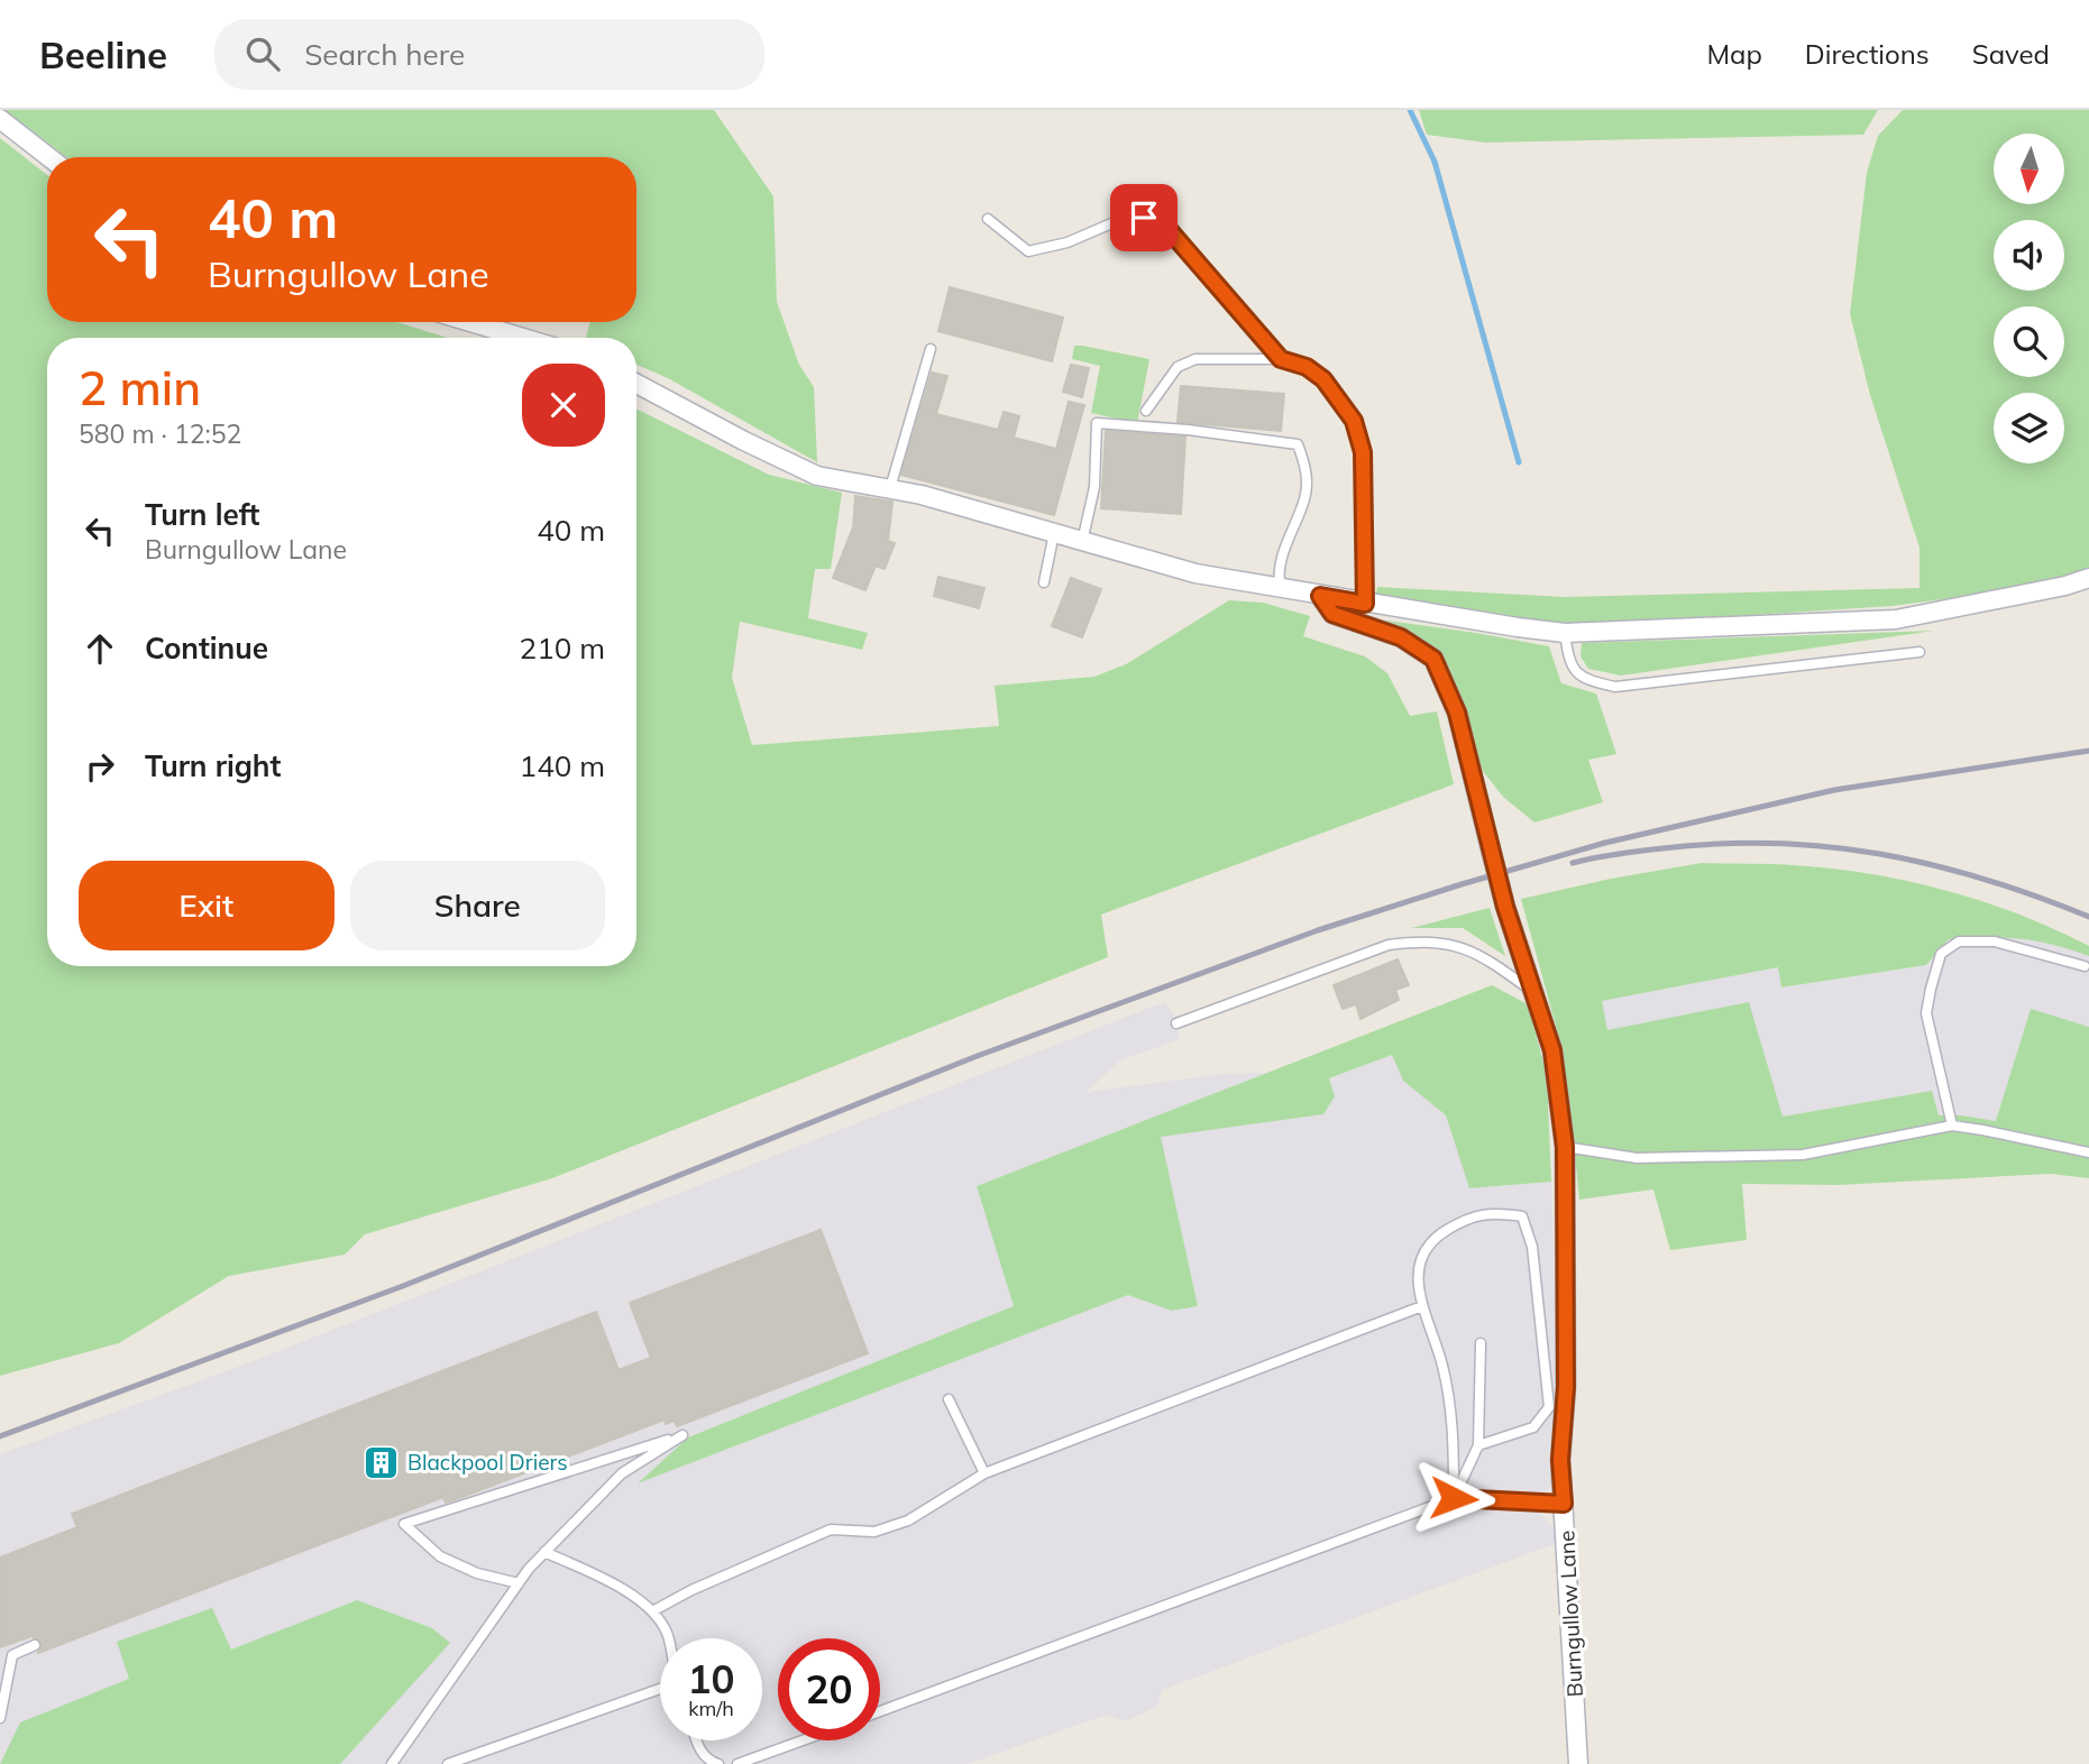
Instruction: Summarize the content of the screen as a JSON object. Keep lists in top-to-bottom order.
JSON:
{
  "streets": {
    "street": ["Burngullow Lane"]
  },
  "places": {
    "building": ["Blackpool Driers"]
  },
  "north": "bottom",
  "page": {
    "header": "Beeline",
    "search": "Search here",
    "nav": ["Map", "Directions", "Saved"],
    "turn": ["40 m", "Burngullow Lane"],
    "heading": ["2 min", "580 m · 12:52"],
    "list": [
      {
        "name": "Turn left",
        "note": "Burngullow Lane",
        "value": "40 m"
      },
      {
        "name": "Continue",
        "value": "210 m"
      },
      {
        "name": "Turn right",
        "value": "140 m"
      }
    ],
    "buttons": ["Exit", "Share"],
    "speed": "10 km/h",
    "limit": "20"
  }
}
